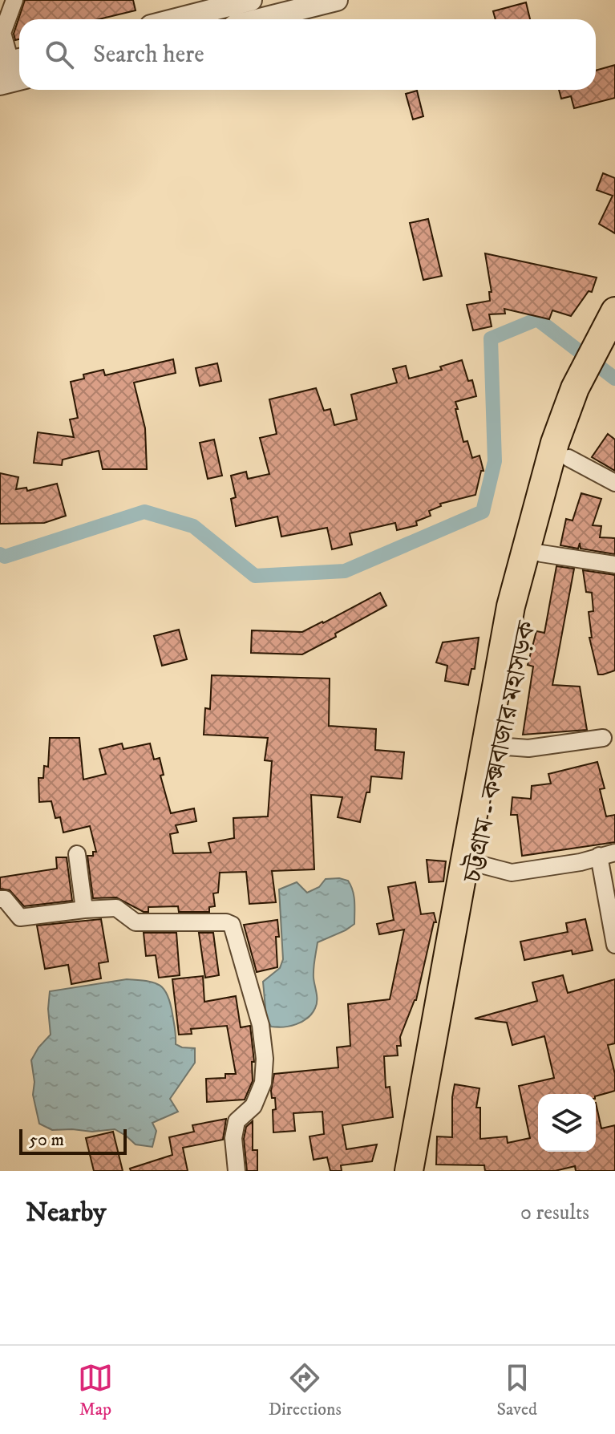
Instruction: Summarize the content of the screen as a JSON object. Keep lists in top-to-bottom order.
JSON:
{
  "streets": {
    "highway": ["চট্টগ্রাম - কক্সবাজার মহাসড়ক"]
  },
  "scale_bar": "50 m",
  "page": {
    "search": "Search here",
    "scale": "50 m",
    "heading": ["Nearby", "0 results"],
    "nav": ["Map", "Directions", "Saved"]
  }
}
